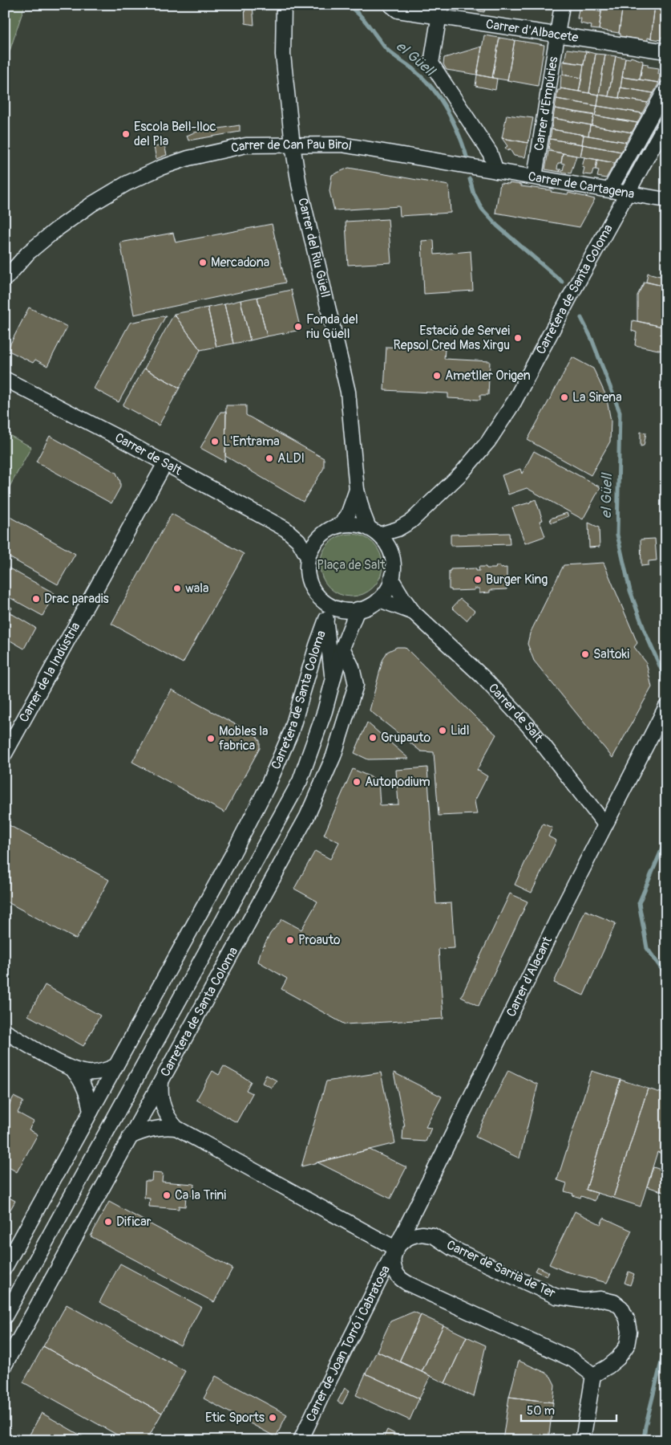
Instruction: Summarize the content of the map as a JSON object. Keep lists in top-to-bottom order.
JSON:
{
  "streets": {
    "street": [
      "Carrer d'Albacete",
      "Carrer d'Empúries",
      "Carrer de Can Pau Birol",
      "Carrer de Cartagena",
      "Carrer del Riu Güell",
      "Carretera de Santa Coloma",
      "Carrer de Salt",
      "Carrer de la Indústria",
      "Carrer d'Alacant",
      "Carrer de Sarrià de Ter",
      "Carrer de Joan Torró i Cabratosa"
    ]
  },
  "crossings": [
    ["Carrer d'Albacete", "Carrer d'Empúries"],
    ["Carrer d'Empúries", "Carrer de Cartagena"],
    ["Carrer de Can Pau Birol", "Carrer de Cartagena"],
    ["Carrer de Can Pau Birol", "Carrer del Riu Güell"],
    ["Carrer de Cartagena", "Carretera de Santa Coloma"],
    ["Carrer del Riu Güell", "Carretera de Santa Coloma"],
    ["Carrer del Riu Güell", "Carrer de Salt"],
    ["Carretera de Santa Coloma", "Carrer de Salt"],
    ["Carrer de Salt", "Carrer de la Indústria"],
    ["Carrer de Salt", "Carrer d'Alacant"],
    ["Carrer d'Alacant", "Carrer de Sarrià de Ter"],
    ["Carrer d'Alacant", "Carrer de Joan Torró i Cabratosa"],
    ["Carrer de Sarrià de Ter", "Carrer de Joan Torró i Cabratosa"]
  ],
  "water": ["el Güell"],
  "parks": ["Plaça de Salt"],
  "places": [
    "Escola Bell-lloc del Pla",
    "Mercadona",
    "Fonda del riu Güell",
    "Estació de Servei Repsol Cred Mas Xirgu",
    "Ametller Origen",
    "La Sirena",
    "L'Entrama",
    "ALDI",
    "Burger King",
    "wala",
    "Drac paradis",
    "Saltoki",
    "Lidl",
    "Grupauto",
    "Mobles la fabrica",
    "Autopodium",
    "Proauto",
    "Ca la Trini",
    "Dificar",
    "Etic Sports"
  ],
  "scale_bar": "50 m"
}
